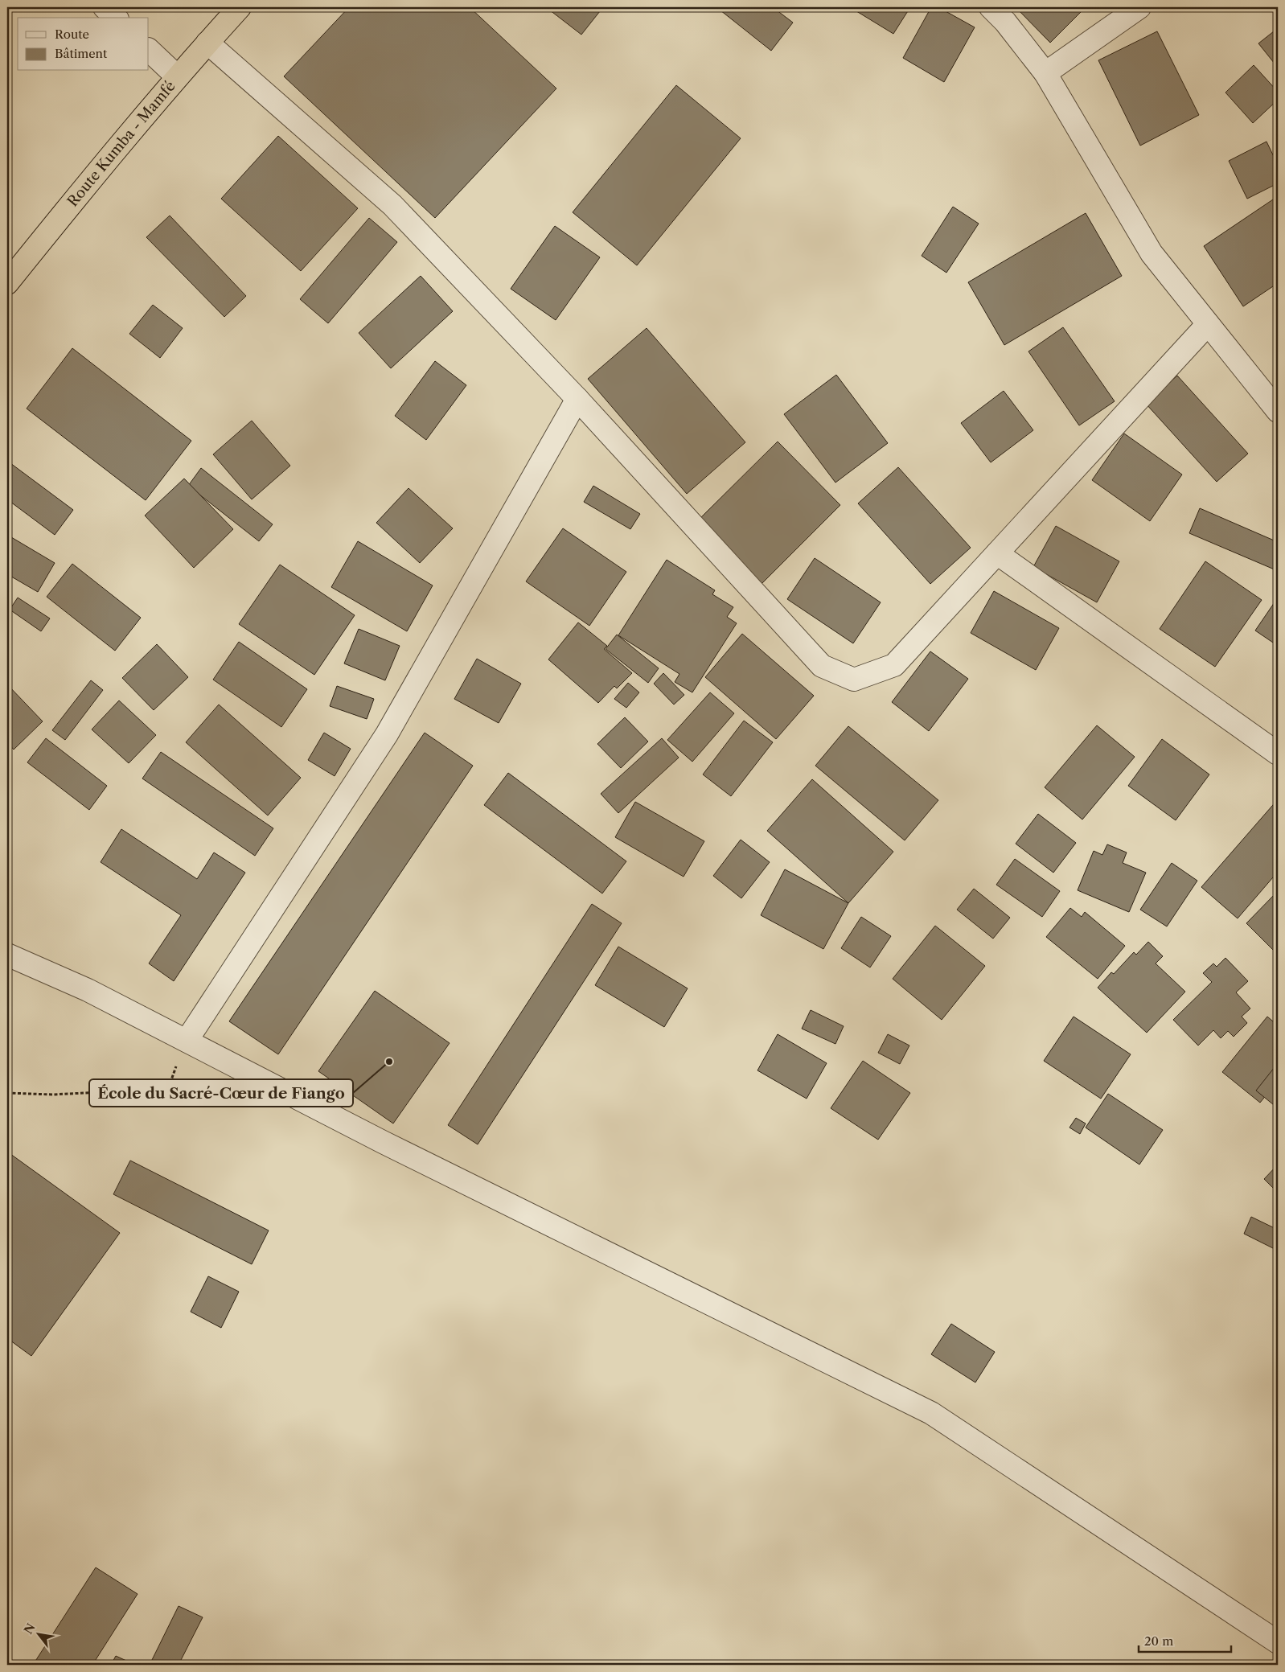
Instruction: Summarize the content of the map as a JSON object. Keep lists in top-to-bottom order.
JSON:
{
  "streets": {
    "highway": ["Route Kumba - Mamfé"]
  },
  "places": ["École du Sacré-Cœur de Fiango"],
  "legend": ["Route", "Bâtiment"],
  "scale_bar": "20 m",
  "north": "top left"
}
